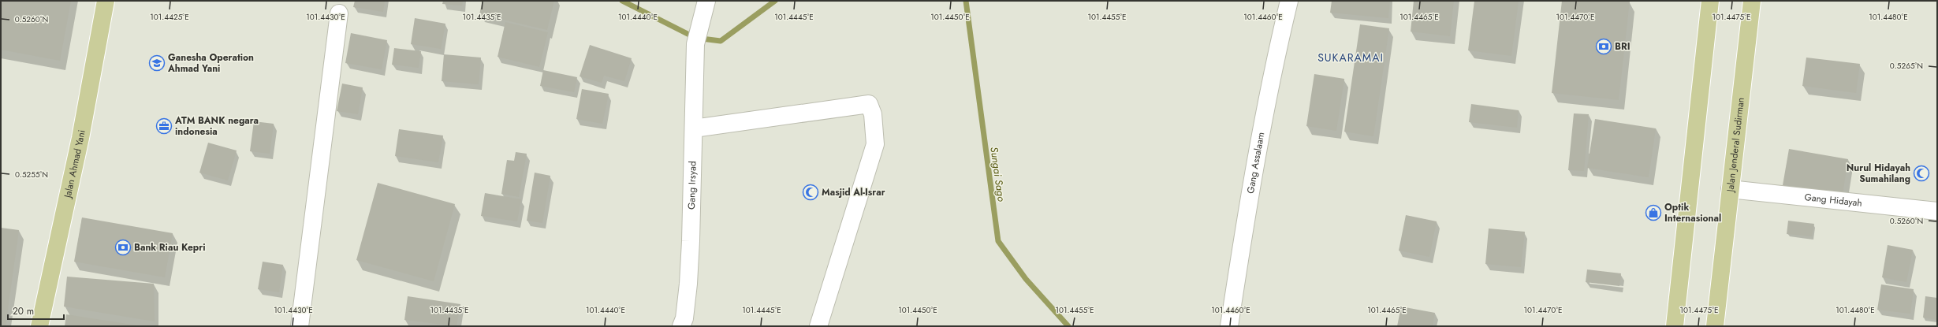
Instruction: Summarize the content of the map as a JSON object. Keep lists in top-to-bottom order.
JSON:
{
  "streets": {
    "main road": ["Jalan Jenderal Sudirman", "Jalan Ahmad Yani"],
    "street": ["Gang Assalaam", "Gang Irsyad", "Gang Hidayah"]
  },
  "crossings": [
    ["Jalan Jenderal Sudirman", "Gang Hidayah"]
  ],
  "districts": ["SUKARAMAI"],
  "water": ["Sungai Sago"],
  "places": {
    "bank": ["BRI", "Bank Riau Kepri"],
    "school or university": ["Ganesha Operation Ahmad Yani"],
    "office": ["ATM BANK negara indonesia"],
    "mosque": ["Nurul Hidayah Sumahilang", "Masjid Al-Israr"],
    "shop": ["Optik Internasional"]
  },
  "scale_bar": "20 m",
  "coordinates": [
    "101.4425°E",
    "101.4430°E",
    "101.4435°E",
    "101.4440°E",
    "101.4445°E",
    "101.4450°E",
    "101.4455°E",
    "101.4460°E",
    "101.4465°E",
    "101.4470°E",
    "101.4475°E",
    "101.4480°E",
    "0.5260°N",
    "0.5265°N",
    "0.5255°N"
  ]
}
